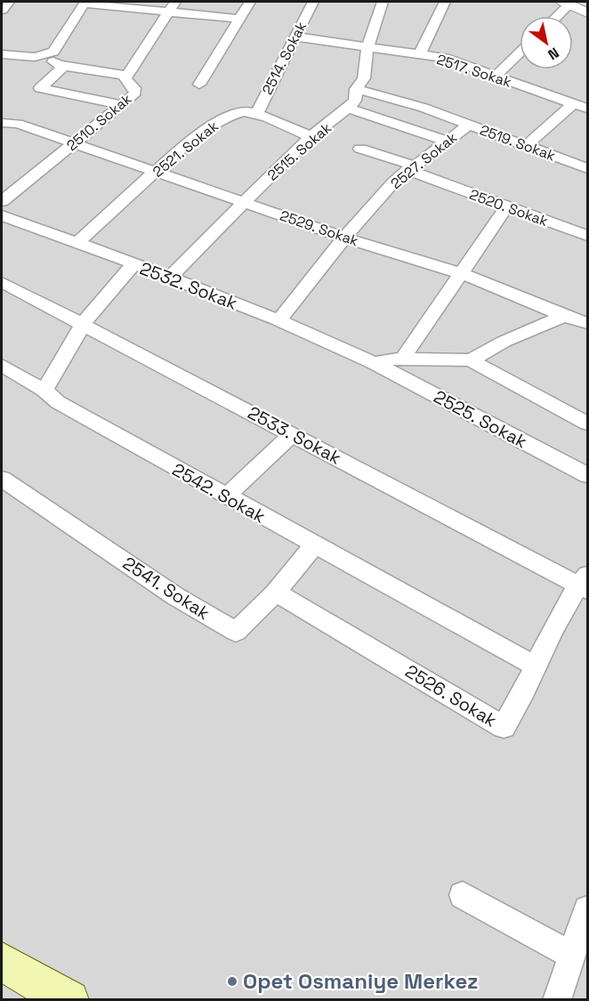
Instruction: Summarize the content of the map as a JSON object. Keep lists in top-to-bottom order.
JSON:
{
  "streets": {
    "street": [
      "2514. Sokak",
      "2517. Sokak",
      "2510. Sokak",
      "2519. Sokak",
      "2521. Sokak",
      "2515. Sokak",
      "2527. Sokak",
      "2520. Sokak",
      "2529. Sokak",
      "2532. Sokak",
      "2525. Sokak",
      "2533. Sokak",
      "2542. Sokak",
      "2541. Sokak",
      "2526. Sokak"
    ]
  },
  "crossings": [
    ["2514. Sokak", "2517. Sokak"],
    ["2514. Sokak", "2521. Sokak"],
    ["2517. Sokak", "2515. Sokak"],
    ["2510. Sokak", "2529. Sokak"],
    ["2519. Sokak", "2515. Sokak"],
    ["2519. Sokak", "2527. Sokak"],
    ["2521. Sokak", "2515. Sokak"],
    ["2521. Sokak", "2529. Sokak"],
    ["2521. Sokak", "2532. Sokak"],
    ["2515. Sokak", "2529. Sokak"],
    ["2515. Sokak", "2532. Sokak"],
    ["2527. Sokak", "2520. Sokak"],
    ["2527. Sokak", "2529. Sokak"],
    ["2527. Sokak", "2532. Sokak"],
    ["2532. Sokak", "2525. Sokak"],
    ["2533. Sokak", "2526. Sokak"],
    ["2542. Sokak", "2541. Sokak"],
    ["2542. Sokak", "2526. Sokak"],
    ["2541. Sokak", "2526. Sokak"]
  ],
  "places": ["Opet Osmaniye Merkez"],
  "north": "bottom right"
}
